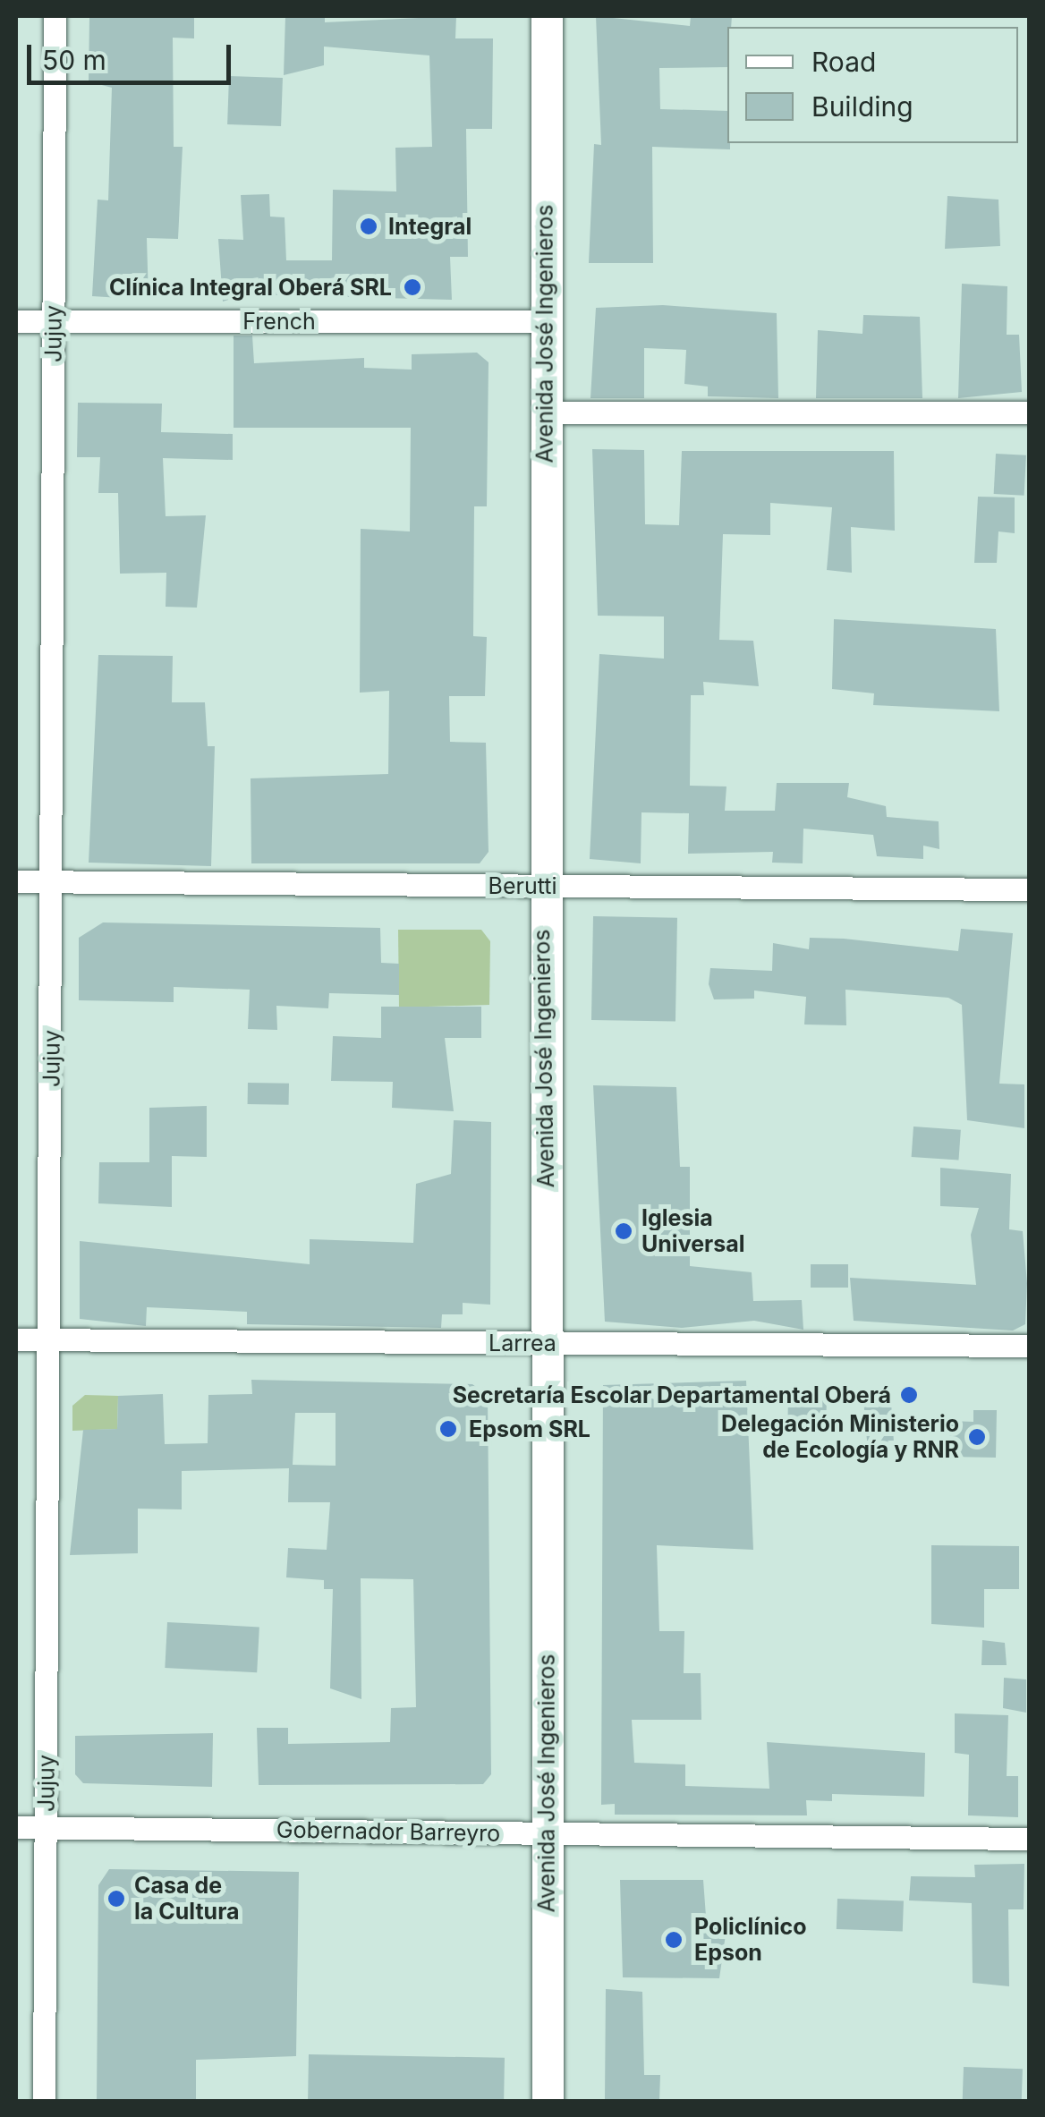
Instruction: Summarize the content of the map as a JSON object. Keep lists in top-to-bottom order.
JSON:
{
  "streets": {
    "main road": ["Avenida José Ingenieros"],
    "street": [
      "French",
      "Jujuy",
      "Berutti",
      "Larrea",
      "Gobernador Barreyro"
    ]
  },
  "crossings": [
    ["French", "Jujuy"],
    ["French", "Avenida José Ingenieros"],
    ["Jujuy", "Berutti"],
    ["Jujuy", "Larrea"],
    ["Jujuy", "Gobernador Barreyro"],
    ["Avenida José Ingenieros", "Berutti"],
    ["Avenida José Ingenieros", "Larrea"],
    ["Avenida José Ingenieros", "Gobernador Barreyro"]
  ],
  "places": [
    "Integral",
    "Clínica Integral Oberá SRL",
    "Iglesia Universal",
    "Secretaría Escolar Departamental Oberá",
    "Epsom SRL",
    "Delegación Ministerio de Ecología y RNR",
    "Casa de la Cultura",
    "Policlínico Epson"
  ],
  "legend": ["Road", "Building"],
  "scale_bar": "50 m"
}
